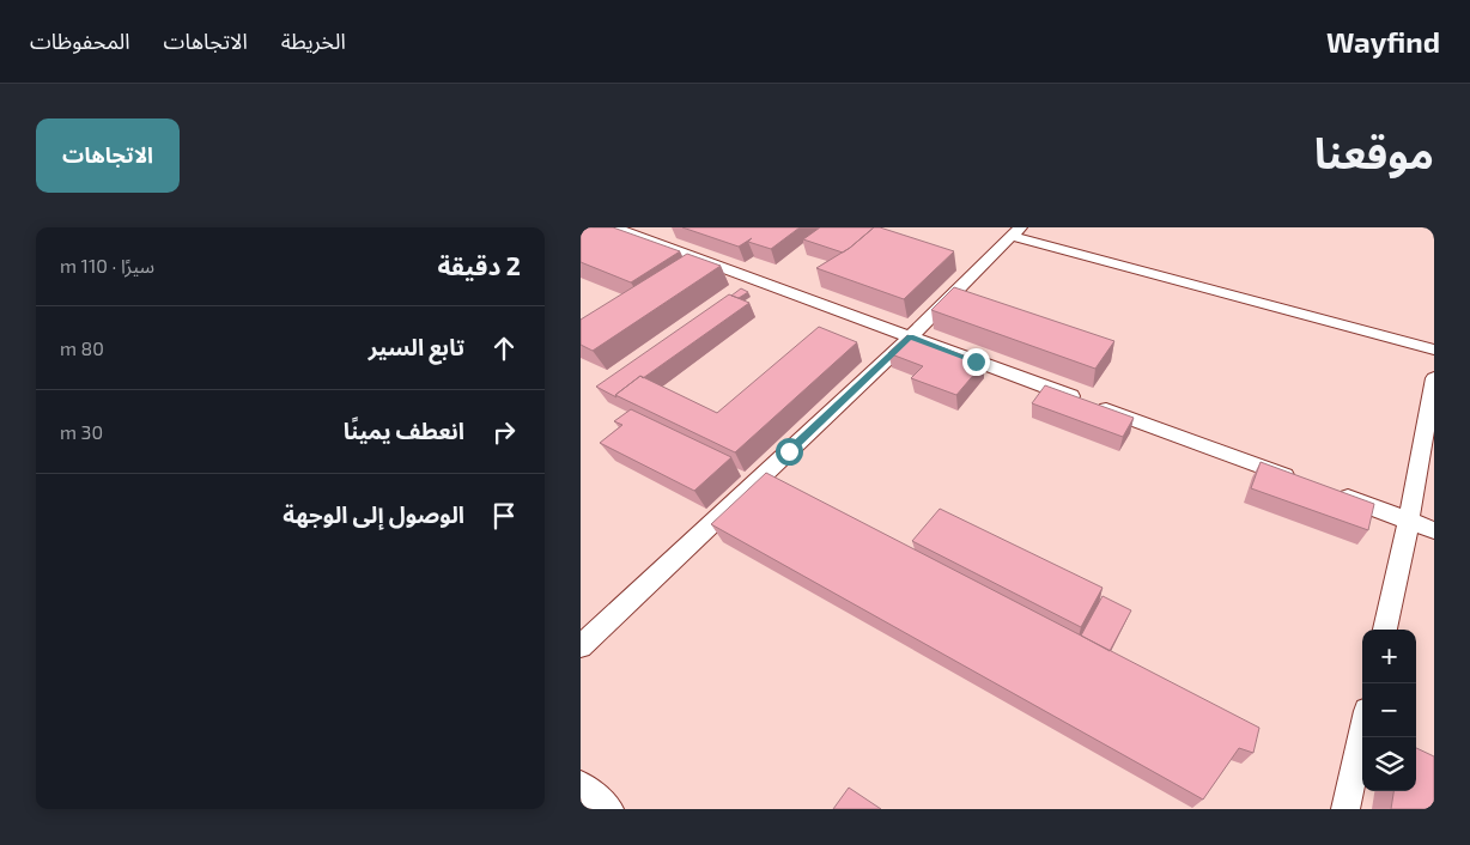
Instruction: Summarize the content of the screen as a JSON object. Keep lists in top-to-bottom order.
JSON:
{
  "page": {
    "header": "Wayfind",
    "nav": ["الخريطة", "الاتجاهات", "المحفوظات"],
    "title": "موقعنا",
    "buttons": "الاتجاهات",
    "heading": ["2 دقيقة", "سيرًا · 110 m"],
    "list": [
      ["تابع السير", "80 m"],
      ["انعطف يمينًا", "30 m"],
      "الوصول إلى الوجهة"
    ],
    "map_buttons": ["+", "−"]
  }
}
